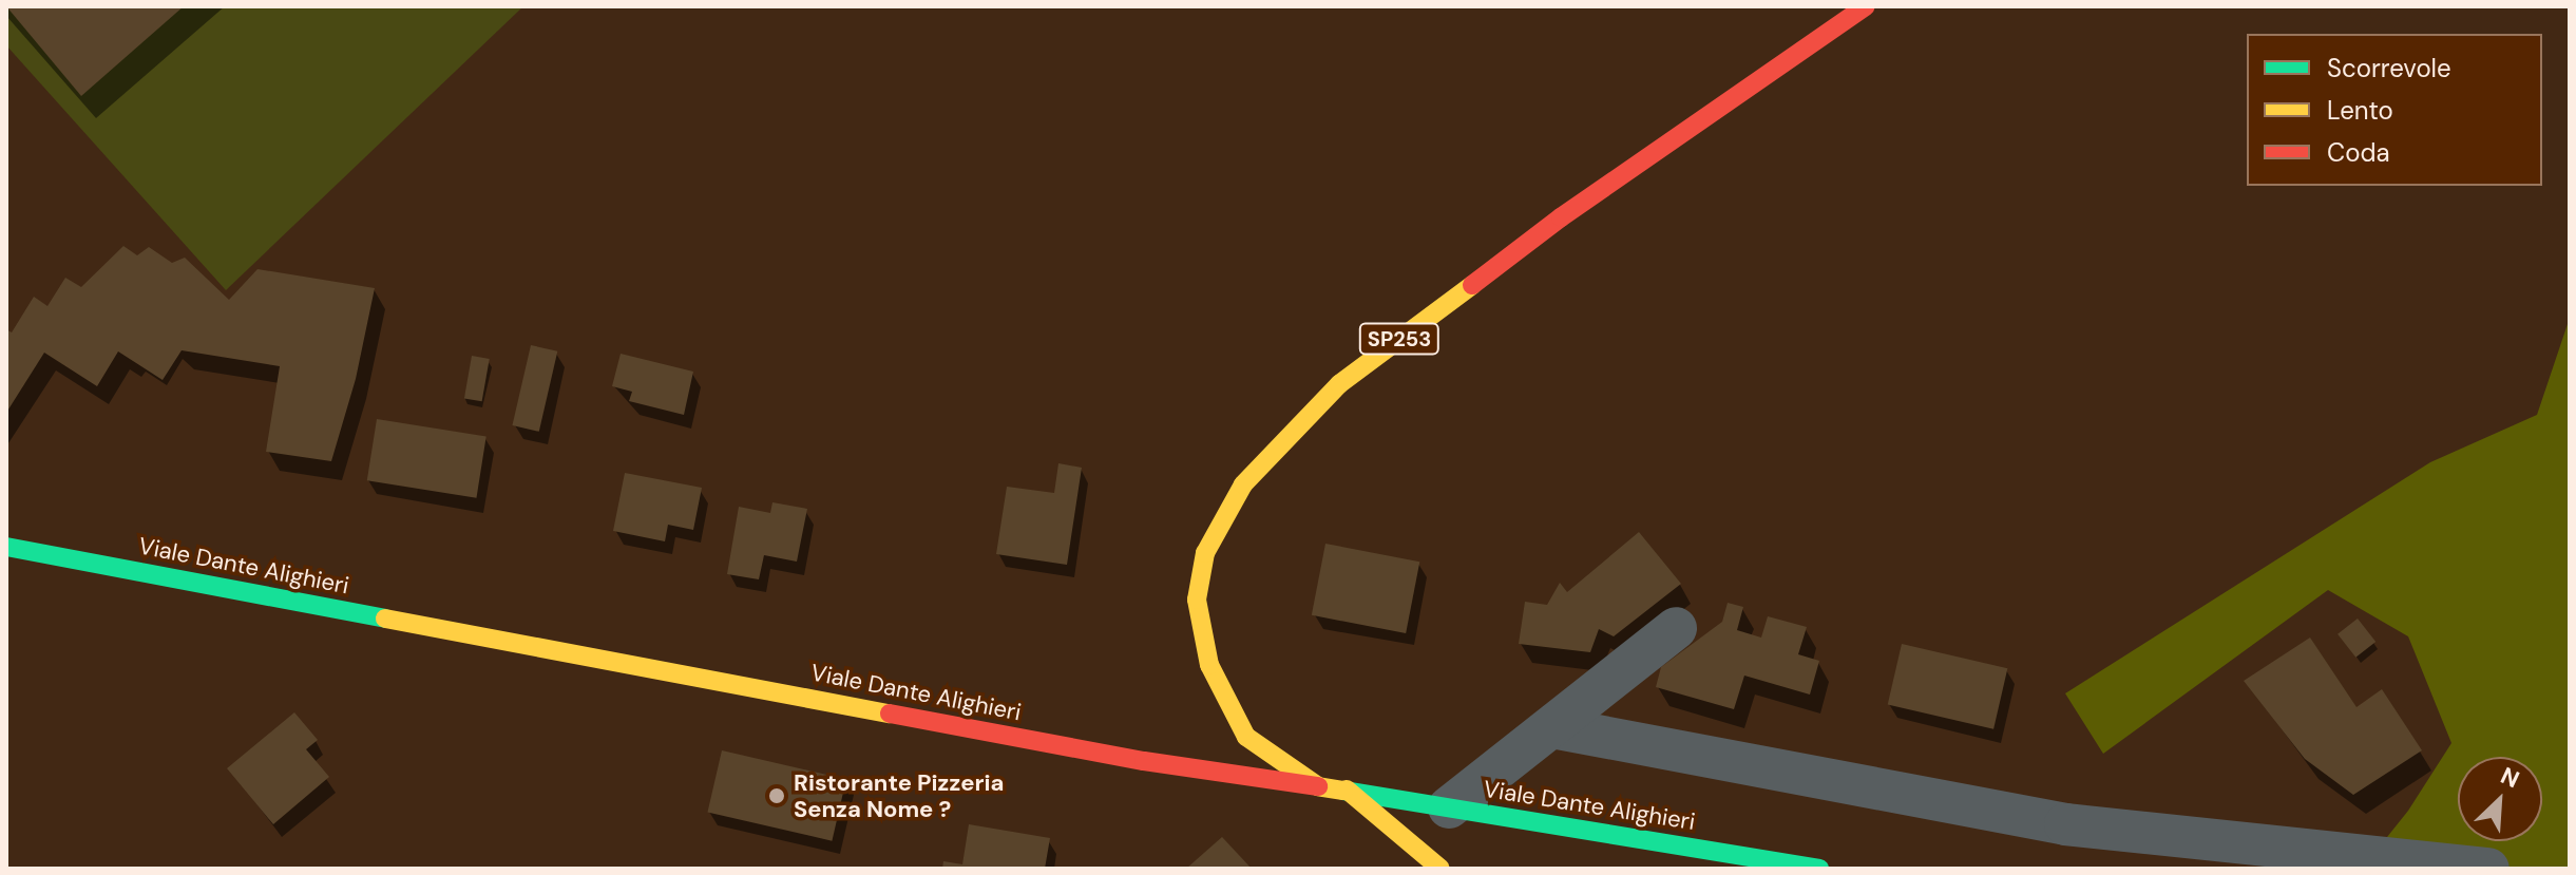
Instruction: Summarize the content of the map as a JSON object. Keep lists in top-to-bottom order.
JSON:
{
  "streets": {
    "main road": ["SP253", "Viale Dante Alighieri"]
  },
  "crossings": [
    ["SP253", "Viale Dante Alighieri"]
  ],
  "places": ["Ristorante Pizzeria Senza Nome ?"],
  "legend": ["Scorrevole", "Lento", "Coda"],
  "north": "top right"
}
